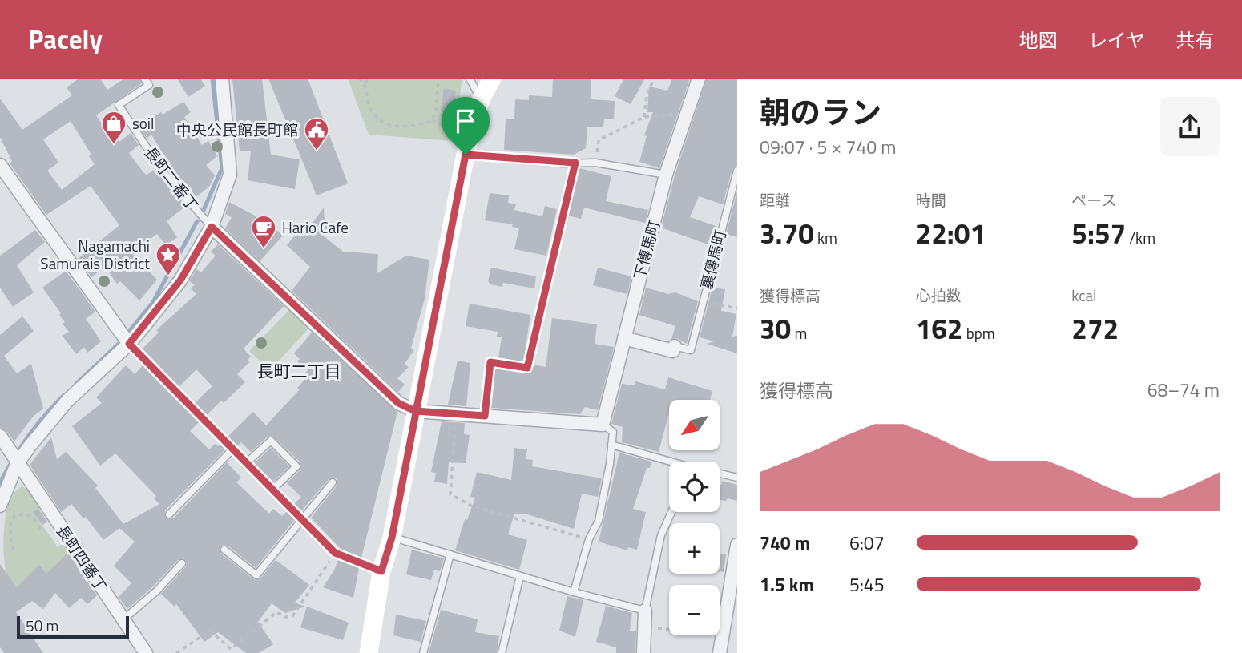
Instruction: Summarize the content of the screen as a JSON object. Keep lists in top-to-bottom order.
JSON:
{
  "streets": {
    "street": ["長町二番丁", "下傳馬町", "長町四番丁"],
    "lane": ["裏傳馬町"]
  },
  "districts": ["長町二丁目"],
  "places": {
    "shop": ["soil"],
    "public building": ["中央公民館長町館"],
    "cafe": ["Hario Cafe"],
    "place": ["Nagamachi Samurais District"]
  },
  "scale_bar": "50 m",
  "north": "bottom left",
  "page": {
    "header": "Pacely",
    "nav": ["地図", "レイヤ", "共有"],
    "heading": ["朝のラン", "09:07 · 5 × 740 m"],
    "stats": [
      ["距離", "3.70 km"],
      ["時間", "22:01"],
      ["ペース", "5:57 /km"],
      ["獲得標高", "30 m"],
      ["心拍数", "162 bpm"],
      ["kcal", "272"]
    ],
    "chart": ["獲得標高", "68–74 m"],
    "map_buttons": ["+", "−"],
    "list": [
      {
        "name": "740 m",
        "note": "6:07"
      },
      {
        "name": "1.5 km",
        "note": "5:45"
      }
    ],
    "scale": "50 m"
  }
}
